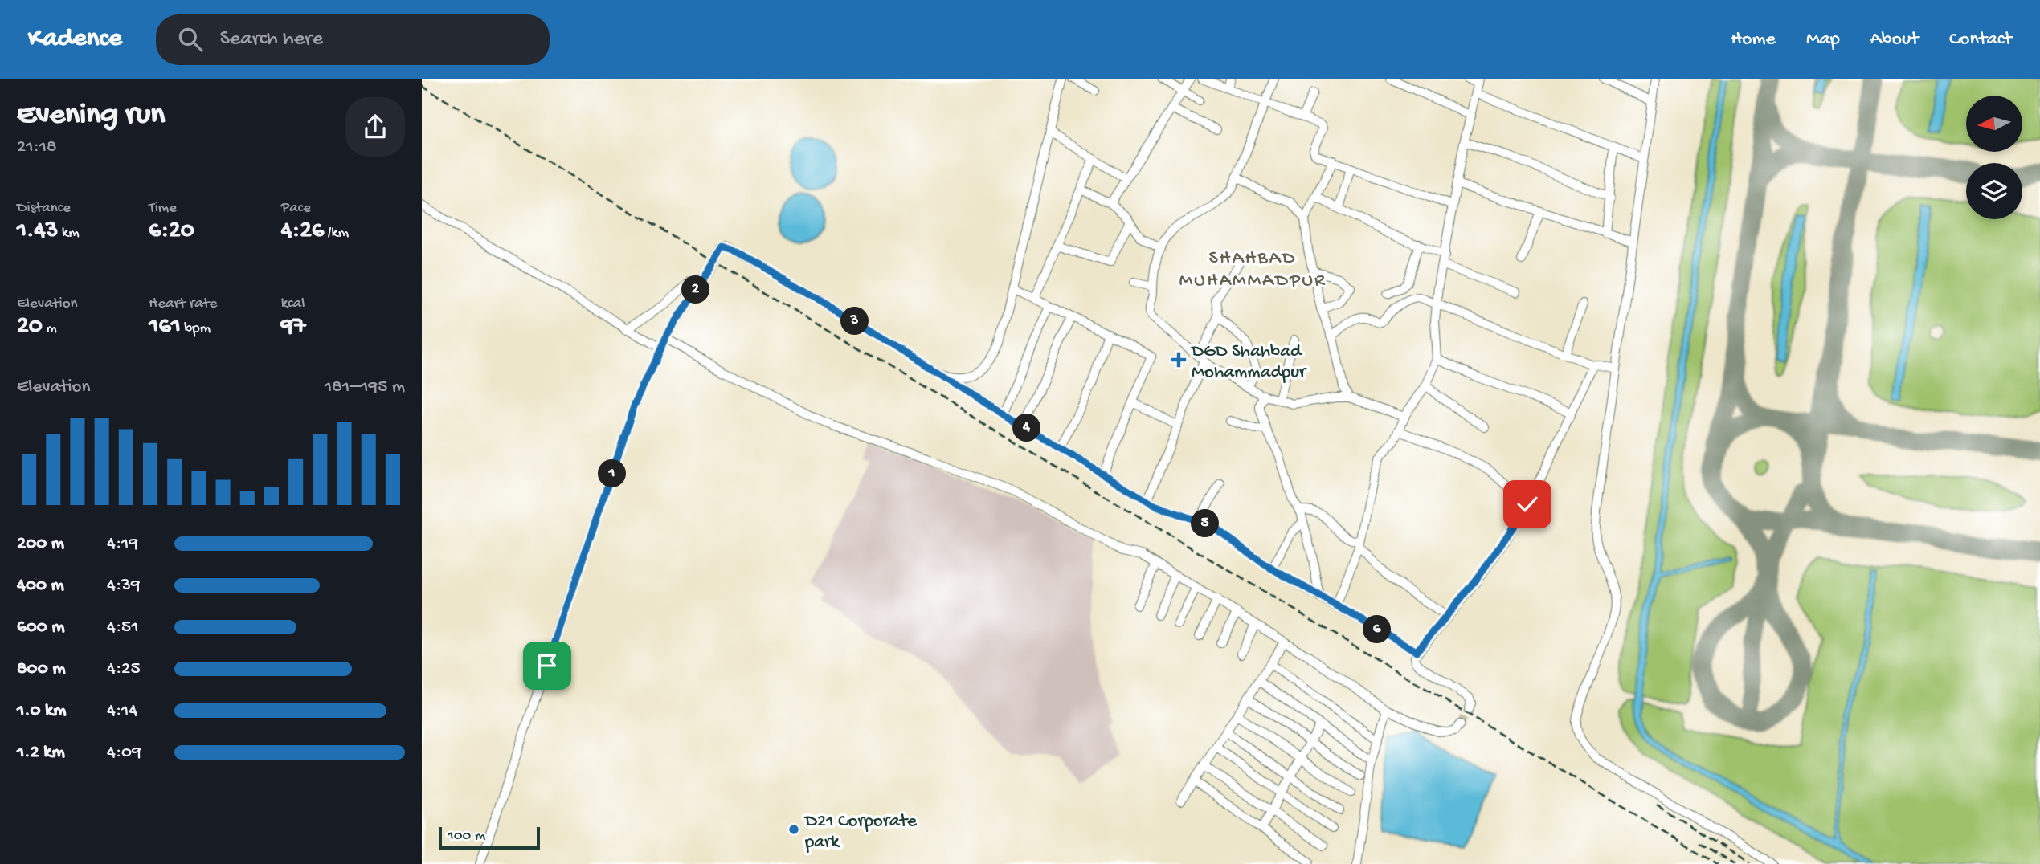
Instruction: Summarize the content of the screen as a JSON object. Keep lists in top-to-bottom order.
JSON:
{
  "districts": ["SHAHBAD MUHAMMADPUR"],
  "places": {
    "health": ["DGD Shahbad Mohammadpur"],
    "other": ["D21 Corporate park"]
  },
  "scale_bar": "100 m",
  "north": "left",
  "page": {
    "header": "Kadence",
    "search": "Search here",
    "nav": [
      "Home",
      "Map",
      "About",
      "Contact"
    ],
    "heading": ["Evening run", "21:18"],
    "stats": [
      ["Distance", "1.43 km"],
      ["Time", "6:20"],
      ["Pace", "4:26 /km"],
      ["Elevation", "20 m"],
      ["Heart rate", "161 bpm"],
      ["kcal", "97"]
    ],
    "pins": [
      "2",
      "3",
      "4",
      "1",
      "5",
      "6"
    ],
    "chart": ["Elevation", "181–195 m"],
    "list": [
      {
        "name": "200 m",
        "note": "4:19"
      },
      {
        "name": "400 m",
        "note": "4:39"
      },
      {
        "name": "600 m",
        "note": "4:51"
      },
      {
        "name": "800 m",
        "note": "4:25"
      },
      {
        "name": "1.0 km",
        "note": "4:14"
      },
      {
        "name": "1.2 km",
        "note": "4:09"
      }
    ],
    "scale": "100 m"
  }
}
